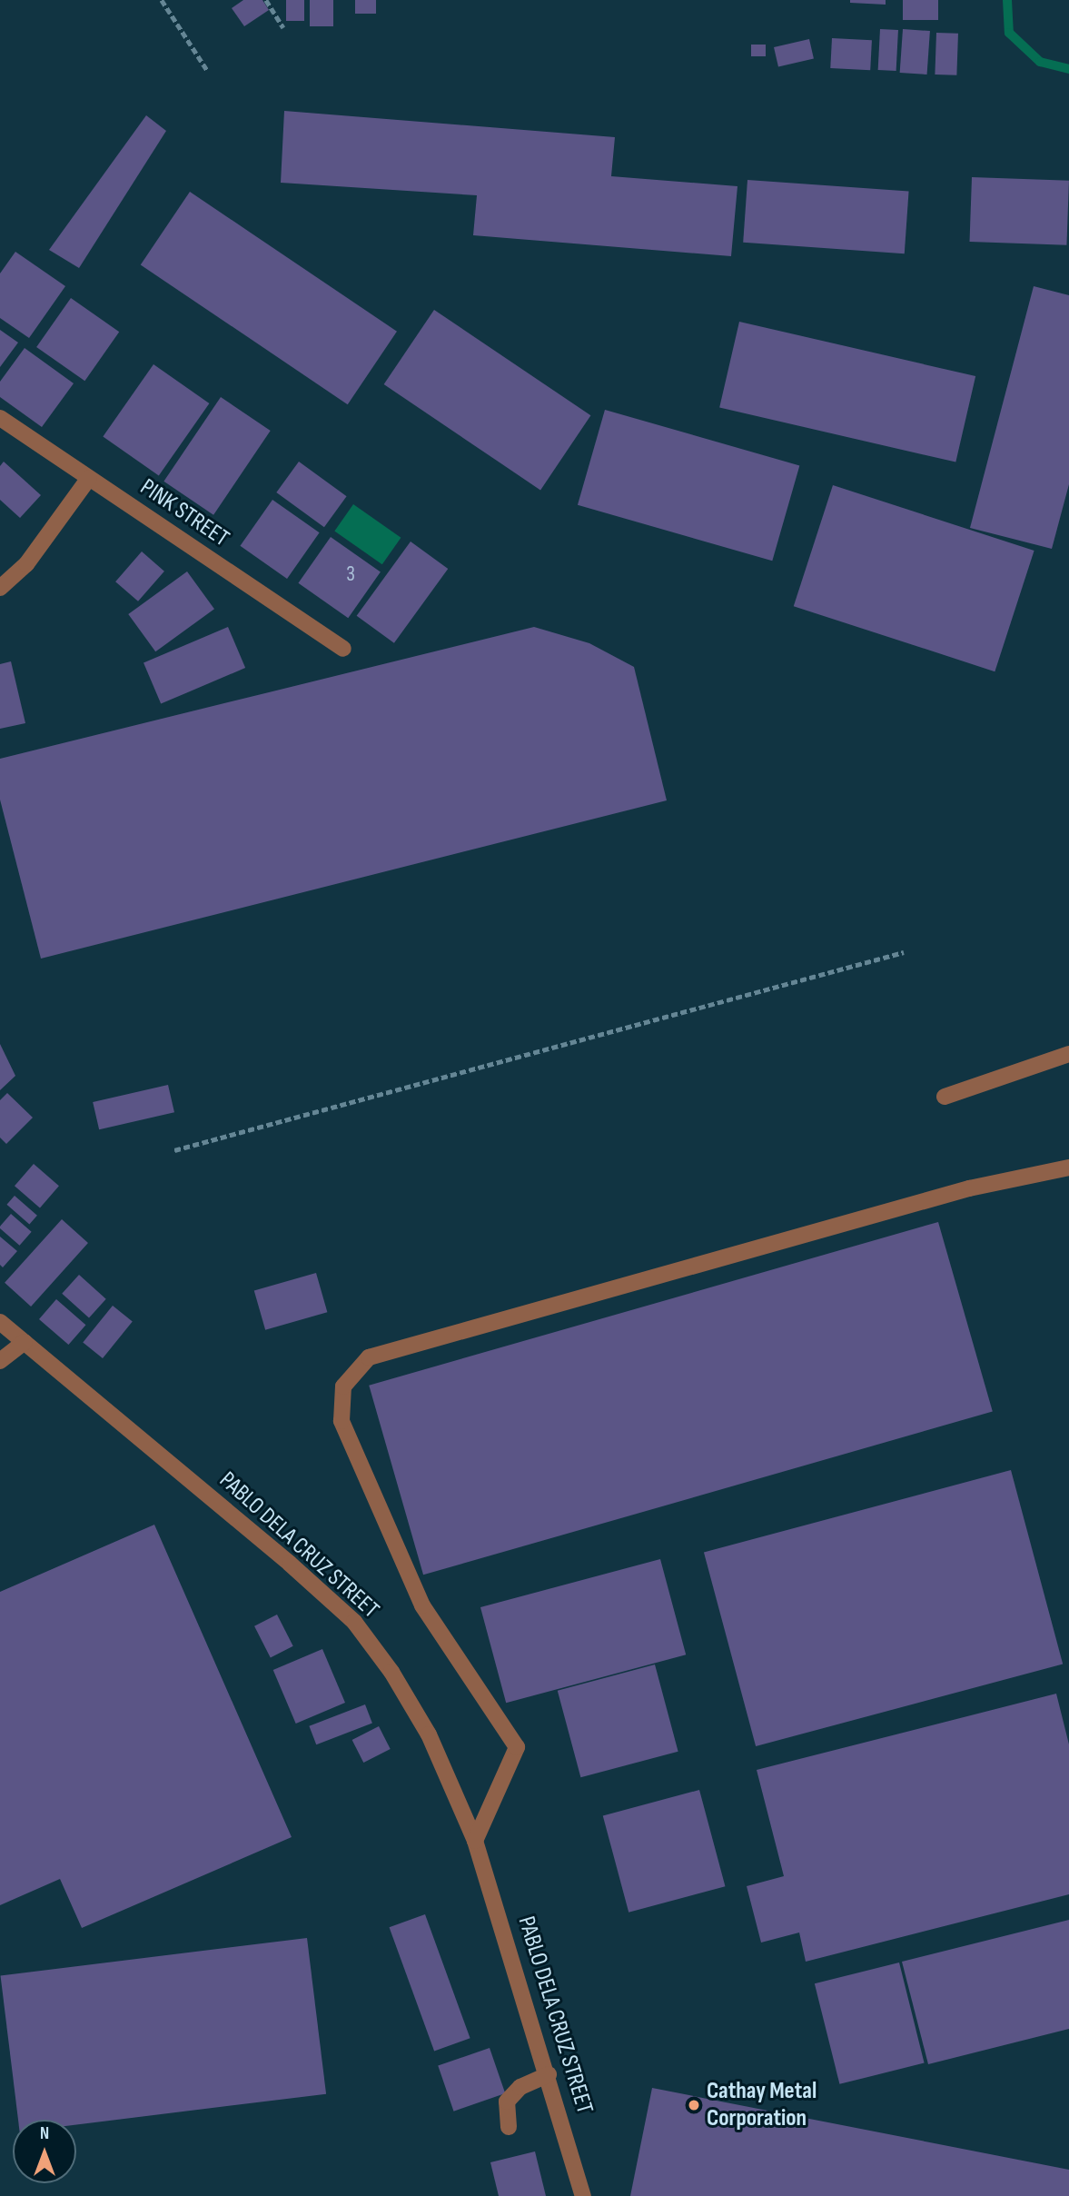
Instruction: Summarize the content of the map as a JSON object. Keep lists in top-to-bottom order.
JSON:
{
  "streets": {
    "street": ["PINK STREET", "PABLO DELA CRUZ STREET"]
  },
  "places": ["Cathay Metal Corporation"],
  "house_numbers": ["3"],
  "north": "top"
}
